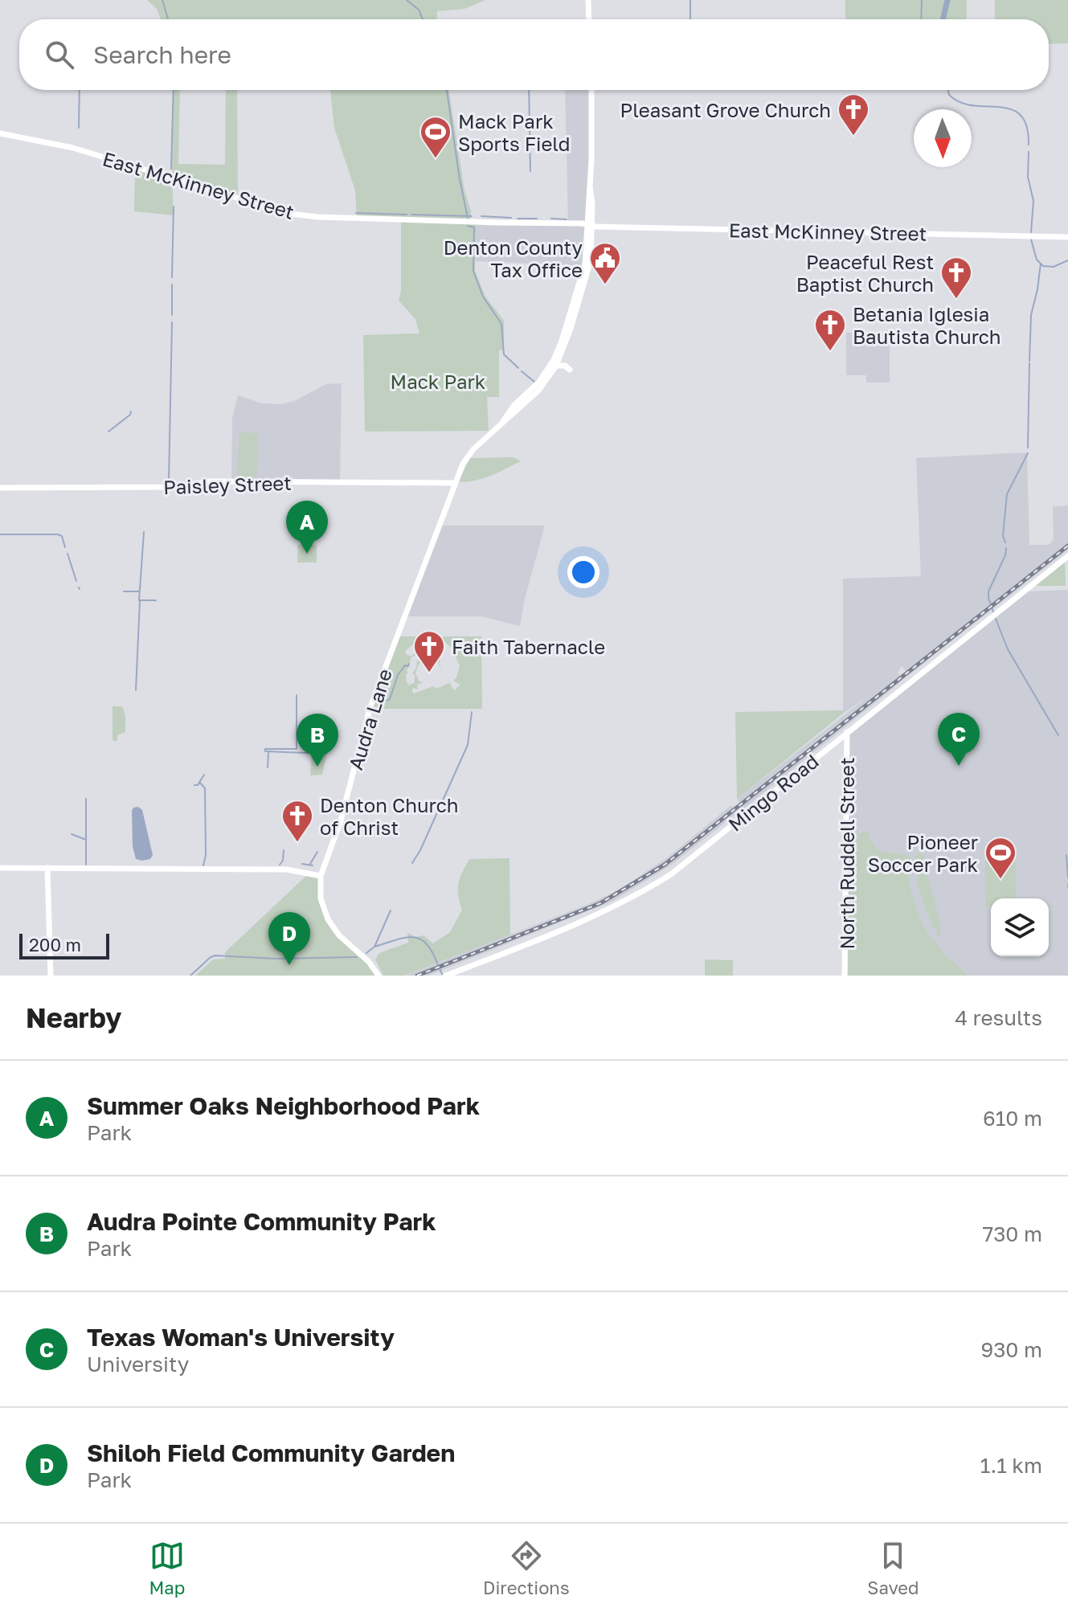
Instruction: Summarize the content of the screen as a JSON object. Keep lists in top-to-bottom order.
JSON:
{
  "streets": {
    "street": [
      "East McKinney Street",
      "Paisley Street",
      "Audra Lane",
      "Mingo Road",
      "North Ruddell Street"
    ]
  },
  "crossings": [
    ["East McKinney Street", "Audra Lane"],
    ["Paisley Street", "Audra Lane"],
    ["Mingo Road", "North Ruddell Street"]
  ],
  "parks": ["Mack Park"],
  "places": {
    "church": [
      "Pleasant Grove Church",
      "Peaceful Rest Baptist Church",
      "Betania Iglesia Bautista Church",
      "Faith Tabernacle",
      "Denton Church of Christ"
    ],
    "sports": ["Mack Park Sports Field", "Pioneer Soccer Park"],
    "public building": ["Denton County Tax Office"]
  },
  "scale_bar": "200 m",
  "north": "bottom",
  "page": {
    "search": "Search here",
    "pins": [
      "A",
      "C",
      "B",
      "D"
    ],
    "scale": "200 m",
    "heading": ["Nearby", "4 results"],
    "list": [
      {
        "mark": "A",
        "name": "Summer Oaks Neighborhood Park",
        "note": "Park",
        "value": "610 m"
      },
      {
        "mark": "B",
        "name": "Audra Pointe Community Park",
        "note": "Park",
        "value": "730 m"
      },
      {
        "mark": "C",
        "name": "Texas Woman's University",
        "note": "University",
        "value": "930 m"
      },
      {
        "mark": "D",
        "name": "Shiloh Field Community Garden",
        "note": "Park",
        "value": "1.1 km"
      }
    ],
    "nav": ["Map", "Directions", "Saved"]
  }
}
